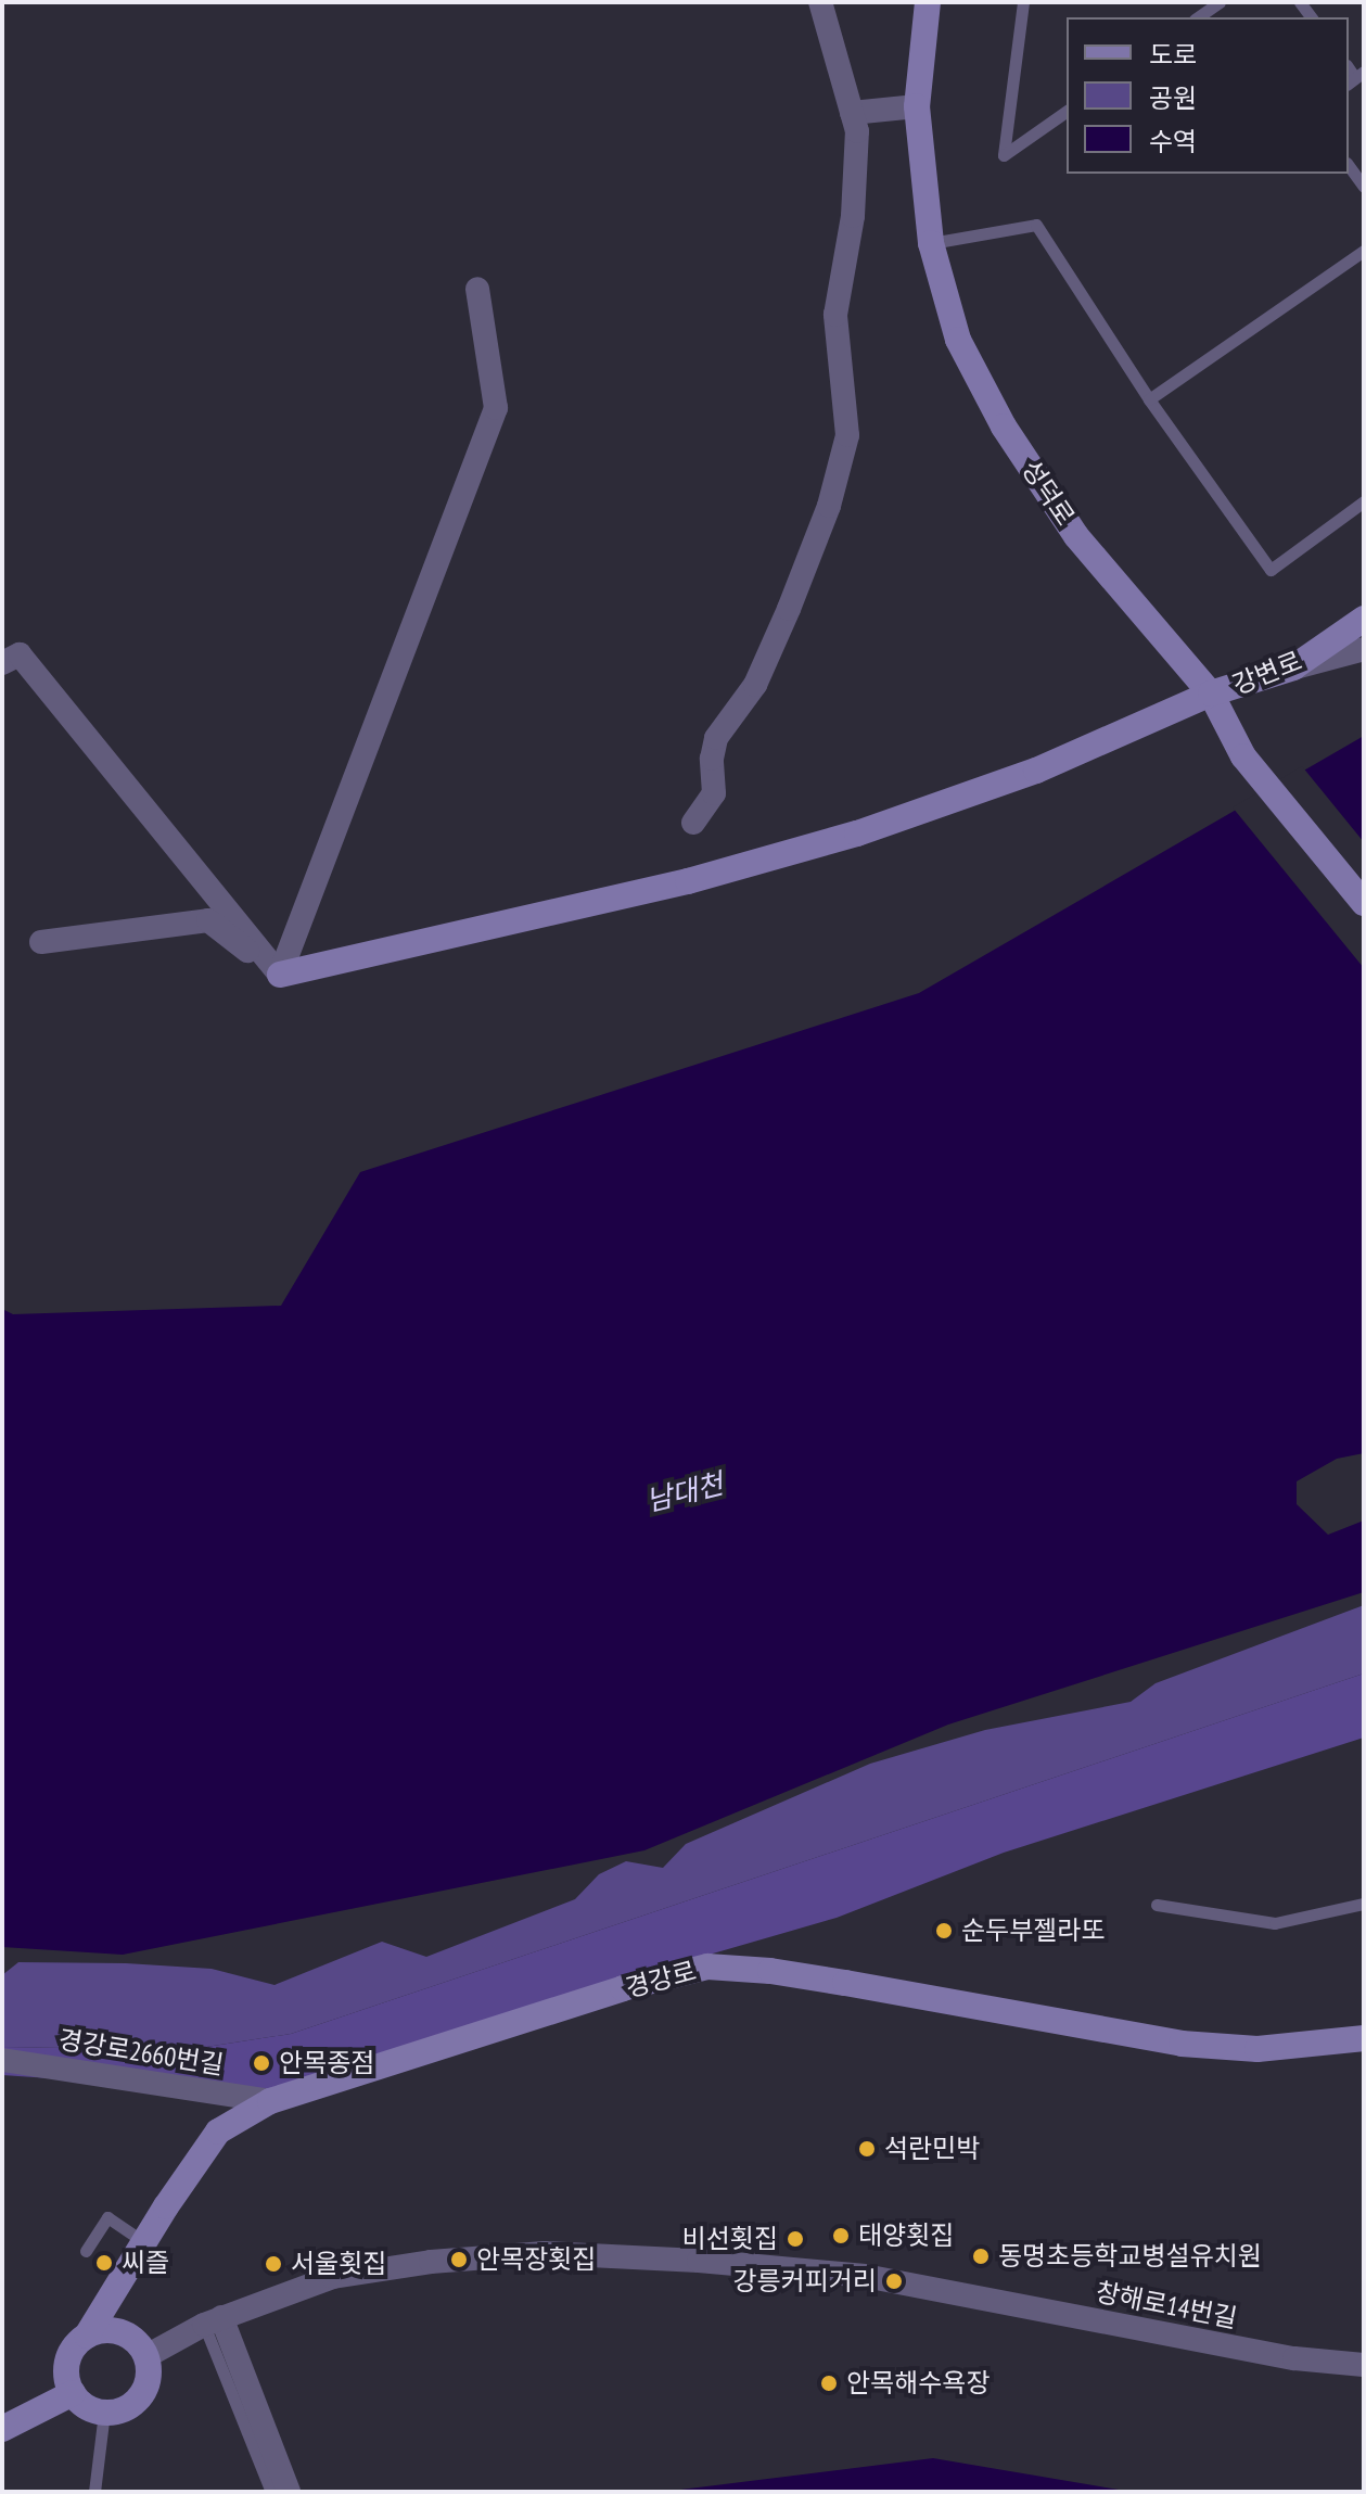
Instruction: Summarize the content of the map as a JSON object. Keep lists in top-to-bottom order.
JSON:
{
  "streets": {
    "street": [
      "성덕로",
      "강변로",
      "경강로",
      "경강로2660번길",
      "창해로14번길"
    ]
  },
  "crossings": [
    ["성덕로", "강변로"],
    ["경강로", "경강로2660번길"],
    ["경강로", "창해로14번길"]
  ],
  "water": ["남대천"],
  "places": [
    "순두부젤라또",
    "안목종점",
    "석란민박",
    "태양횟집",
    "비선횟집",
    "동명초등학교병설유치원",
    "안목장횟집",
    "씨즐",
    "서울횟집",
    "강릉커피거리",
    "안목해수욕장"
  ],
  "legend": ["도로", "공원", "수역"]
}
